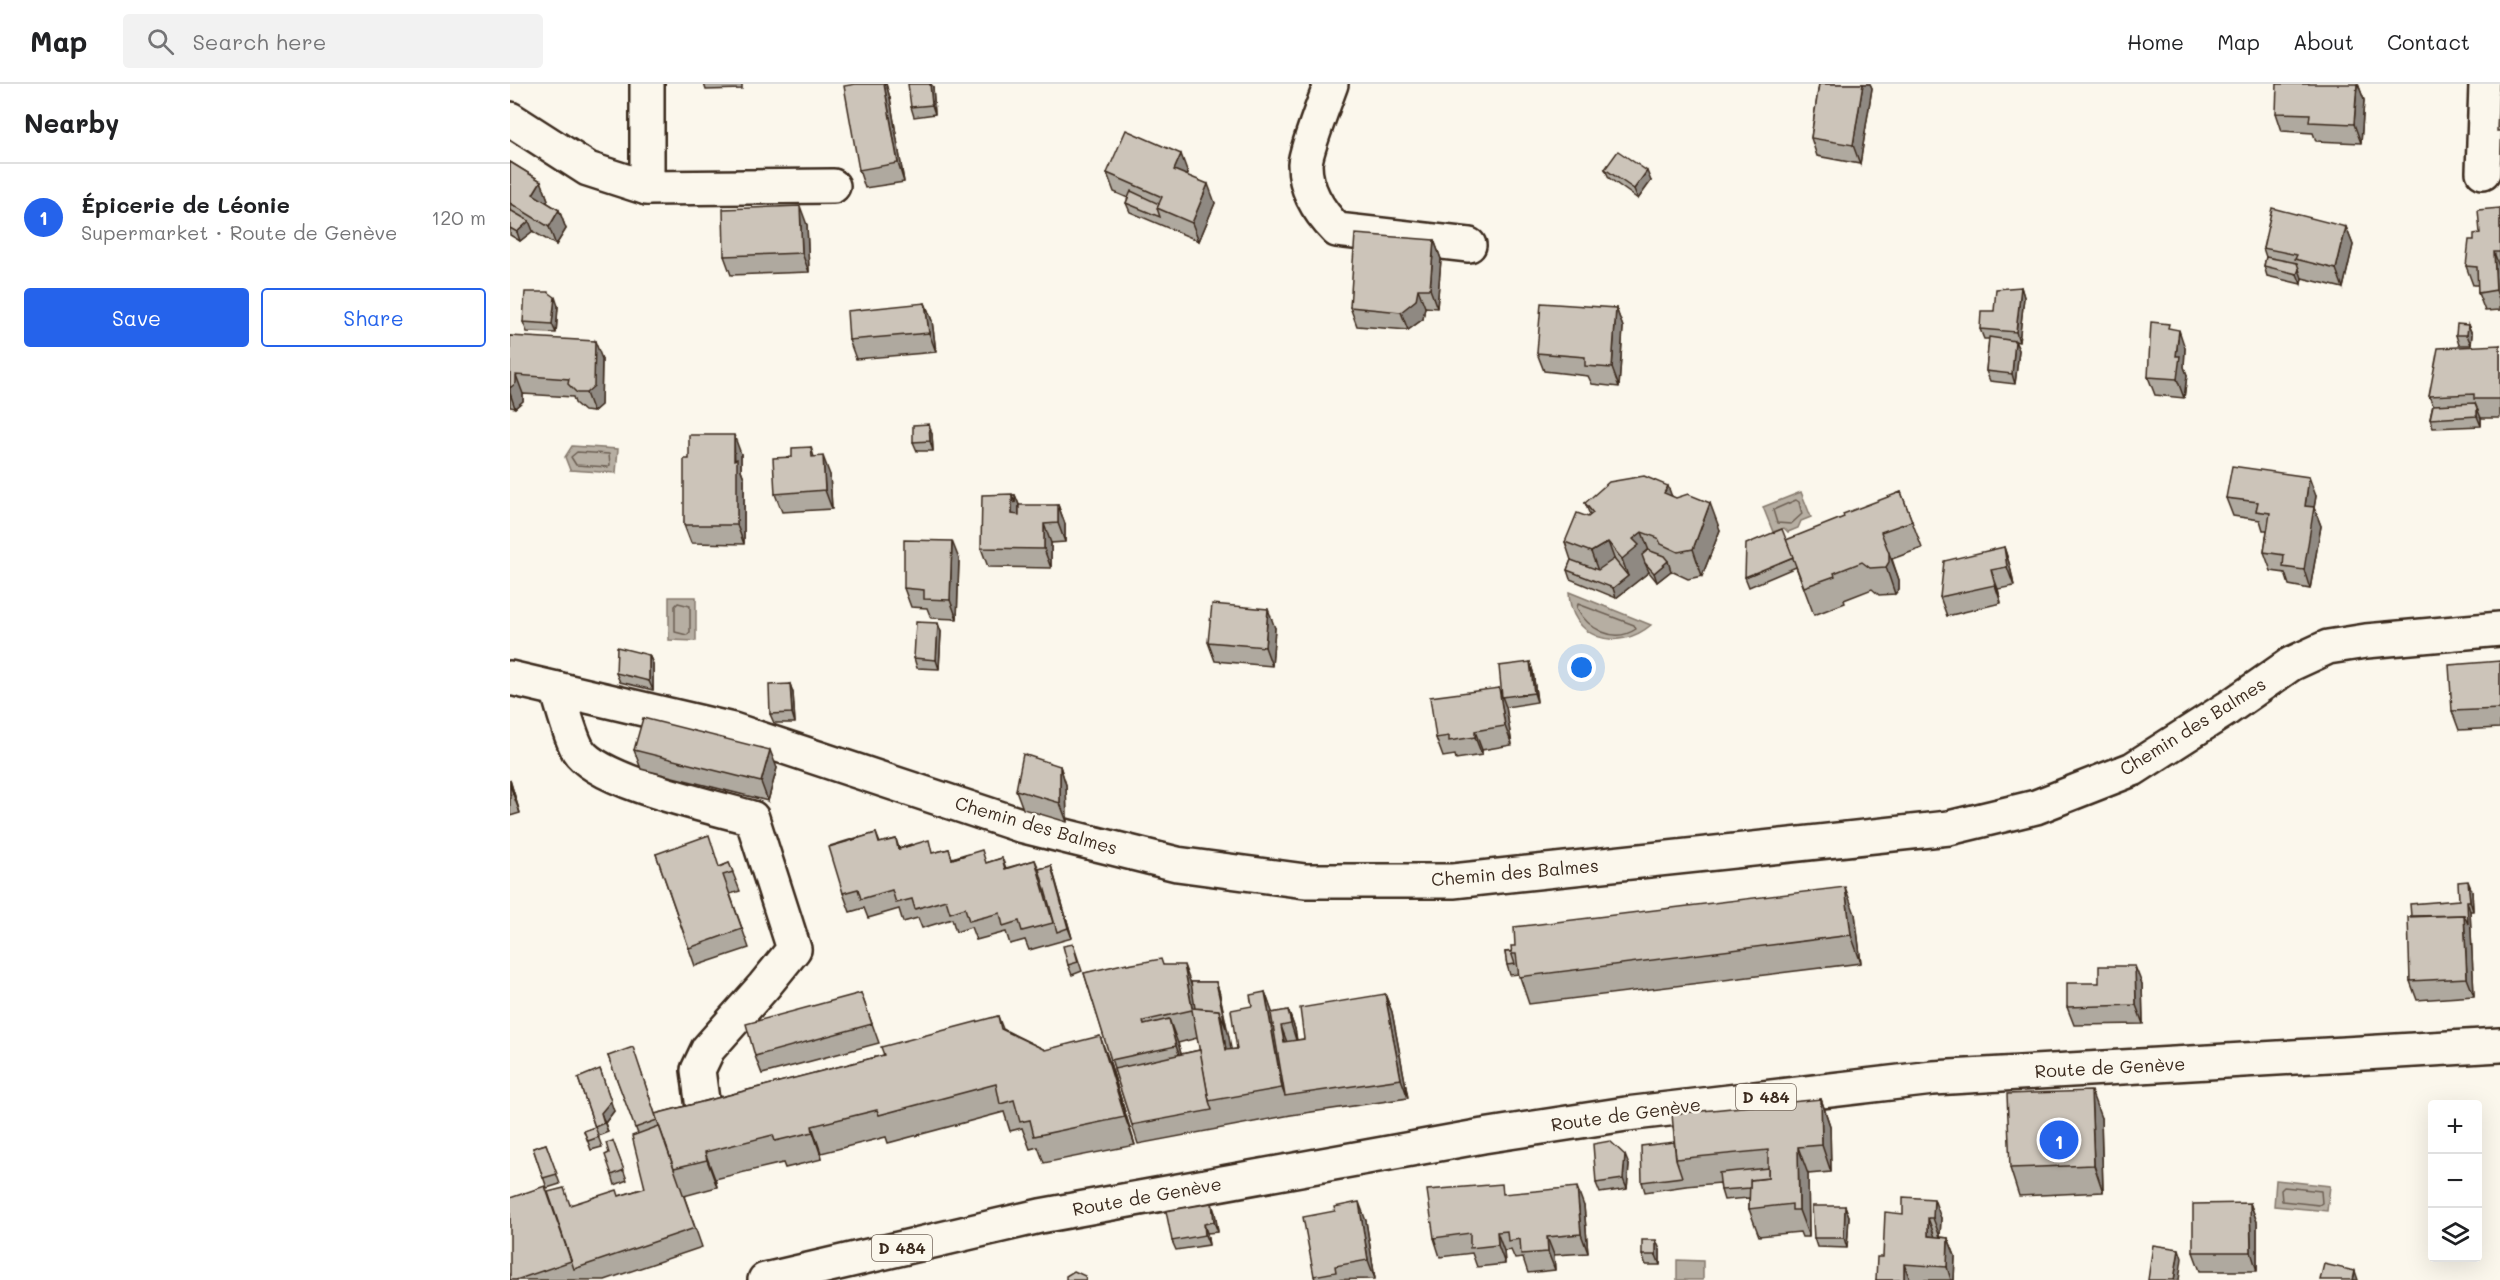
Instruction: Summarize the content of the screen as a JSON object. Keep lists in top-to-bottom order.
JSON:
{
  "streets": {
    "street": ["Chemin des Balmes", "Route de Genève", "D 484"]
  },
  "page": {
    "header": "Map",
    "search": "Search here",
    "nav": [
      "Home",
      "Map",
      "About",
      "Contact"
    ],
    "heading": "Nearby",
    "list": [
      {
        "mark": "1",
        "name": "Épicerie de Léonie",
        "note": "Supermarket · Route de Genève",
        "value": "120 m"
      }
    ],
    "buttons": ["Save", "Share"],
    "map_buttons": ["+", "−"],
    "pins": "1"
  }
}
